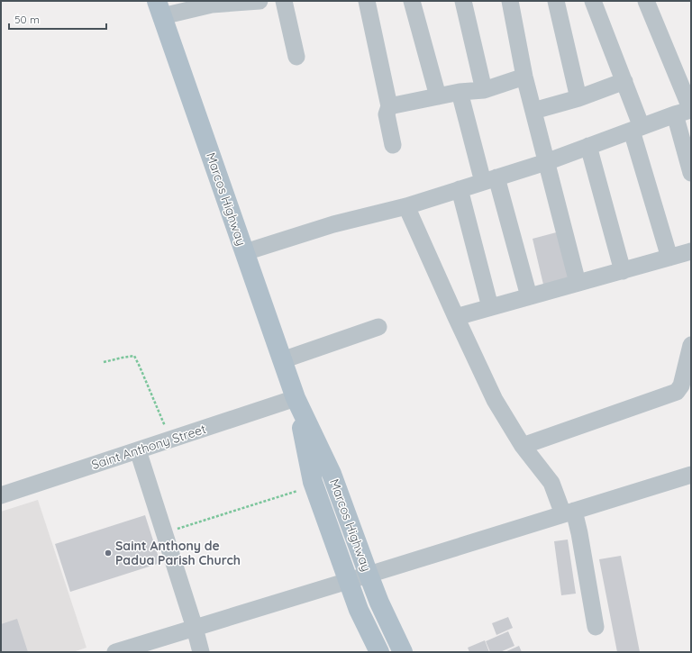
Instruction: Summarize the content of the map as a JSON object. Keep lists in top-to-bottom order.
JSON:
{
  "streets": {
    "main road": ["Marcos Highway"],
    "street": ["Saint Anthony Street"]
  },
  "crossings": [
    ["Marcos Highway", "Saint Anthony Street"]
  ],
  "places": ["Saint Anthony de Padua Parish Church"],
  "scale_bar": "50 m"
}
